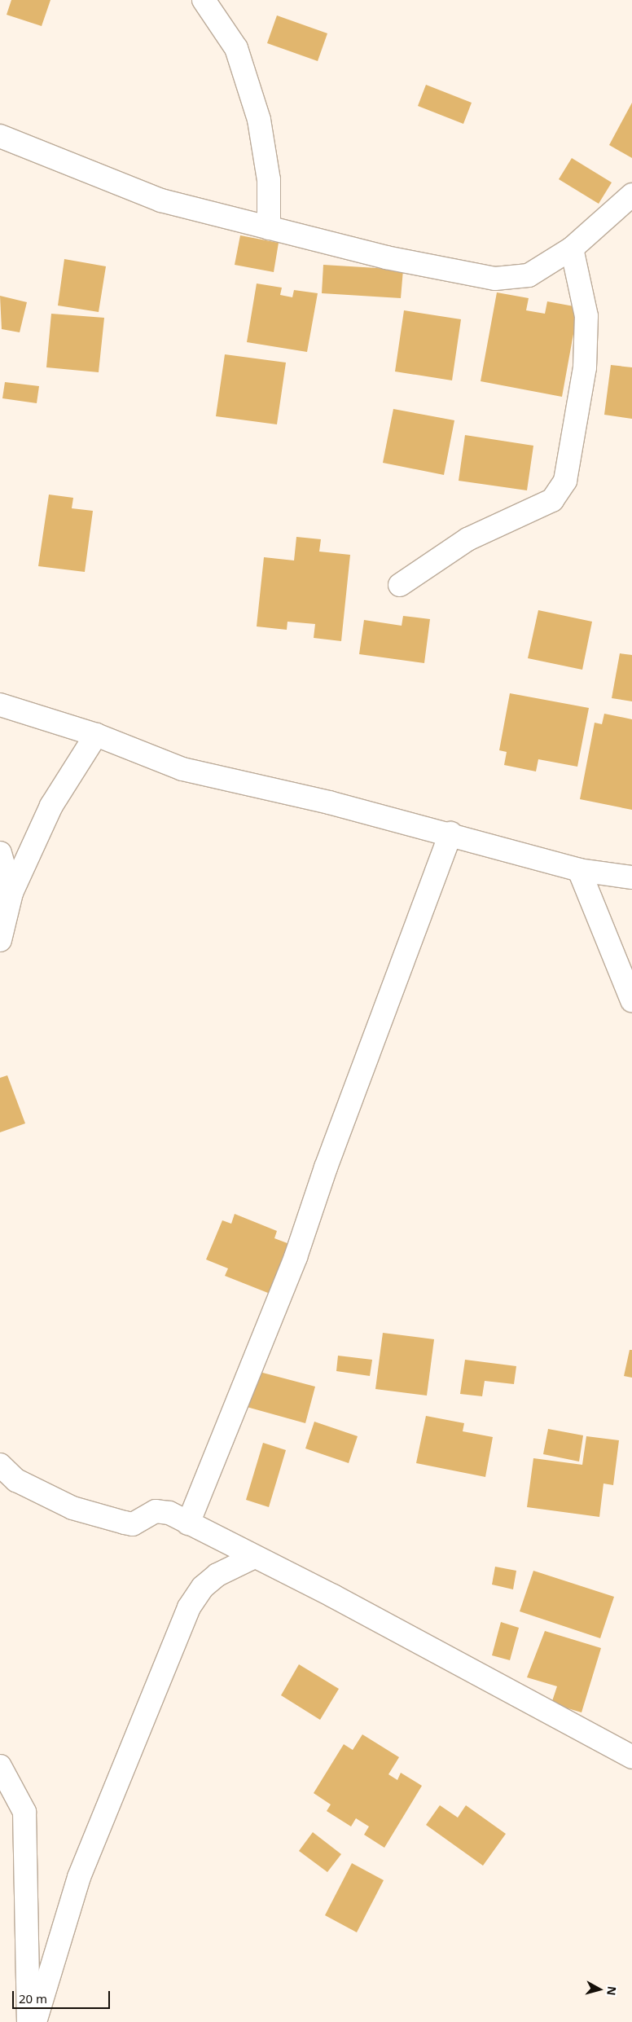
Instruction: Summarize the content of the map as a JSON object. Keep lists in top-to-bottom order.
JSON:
{
  "scale_bar": "20 m",
  "north": "right"
}
